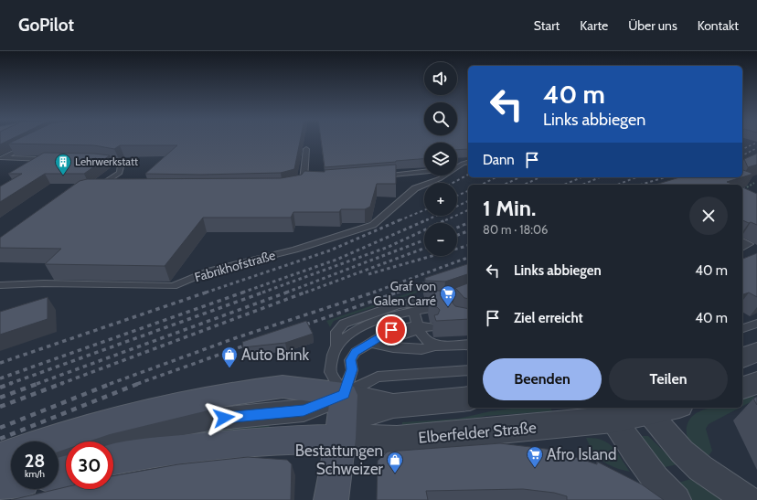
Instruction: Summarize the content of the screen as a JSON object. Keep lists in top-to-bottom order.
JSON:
{
  "streets": {
    "street": ["Elberfelder Straße"],
    "lane": ["Fabrikhofstraße"]
  },
  "places": {
    "building": ["Lehrwerkstatt"],
    "supermarket": ["Graf von Galen Carré", "Afro Island"],
    "shop": ["Auto Brink", "Bestattungen Schweizer"]
  },
  "page": {
    "header": "GoPilot",
    "nav": [
      "Start",
      "Karte",
      "Über uns",
      "Kontakt"
    ],
    "map_buttons": ["+", "−"],
    "turn": ["40 m", "Links abbiegen"],
    "then": "Dann",
    "heading": ["1 Min.", "80 m · 18:06"],
    "list": [
      {
        "name": "Links abbiegen",
        "value": "40 m"
      },
      {
        "name": "Ziel erreicht",
        "value": "40 m"
      }
    ],
    "buttons": ["Beenden", "Teilen"],
    "speed": "28 km/h",
    "limit": "30"
  }
}
